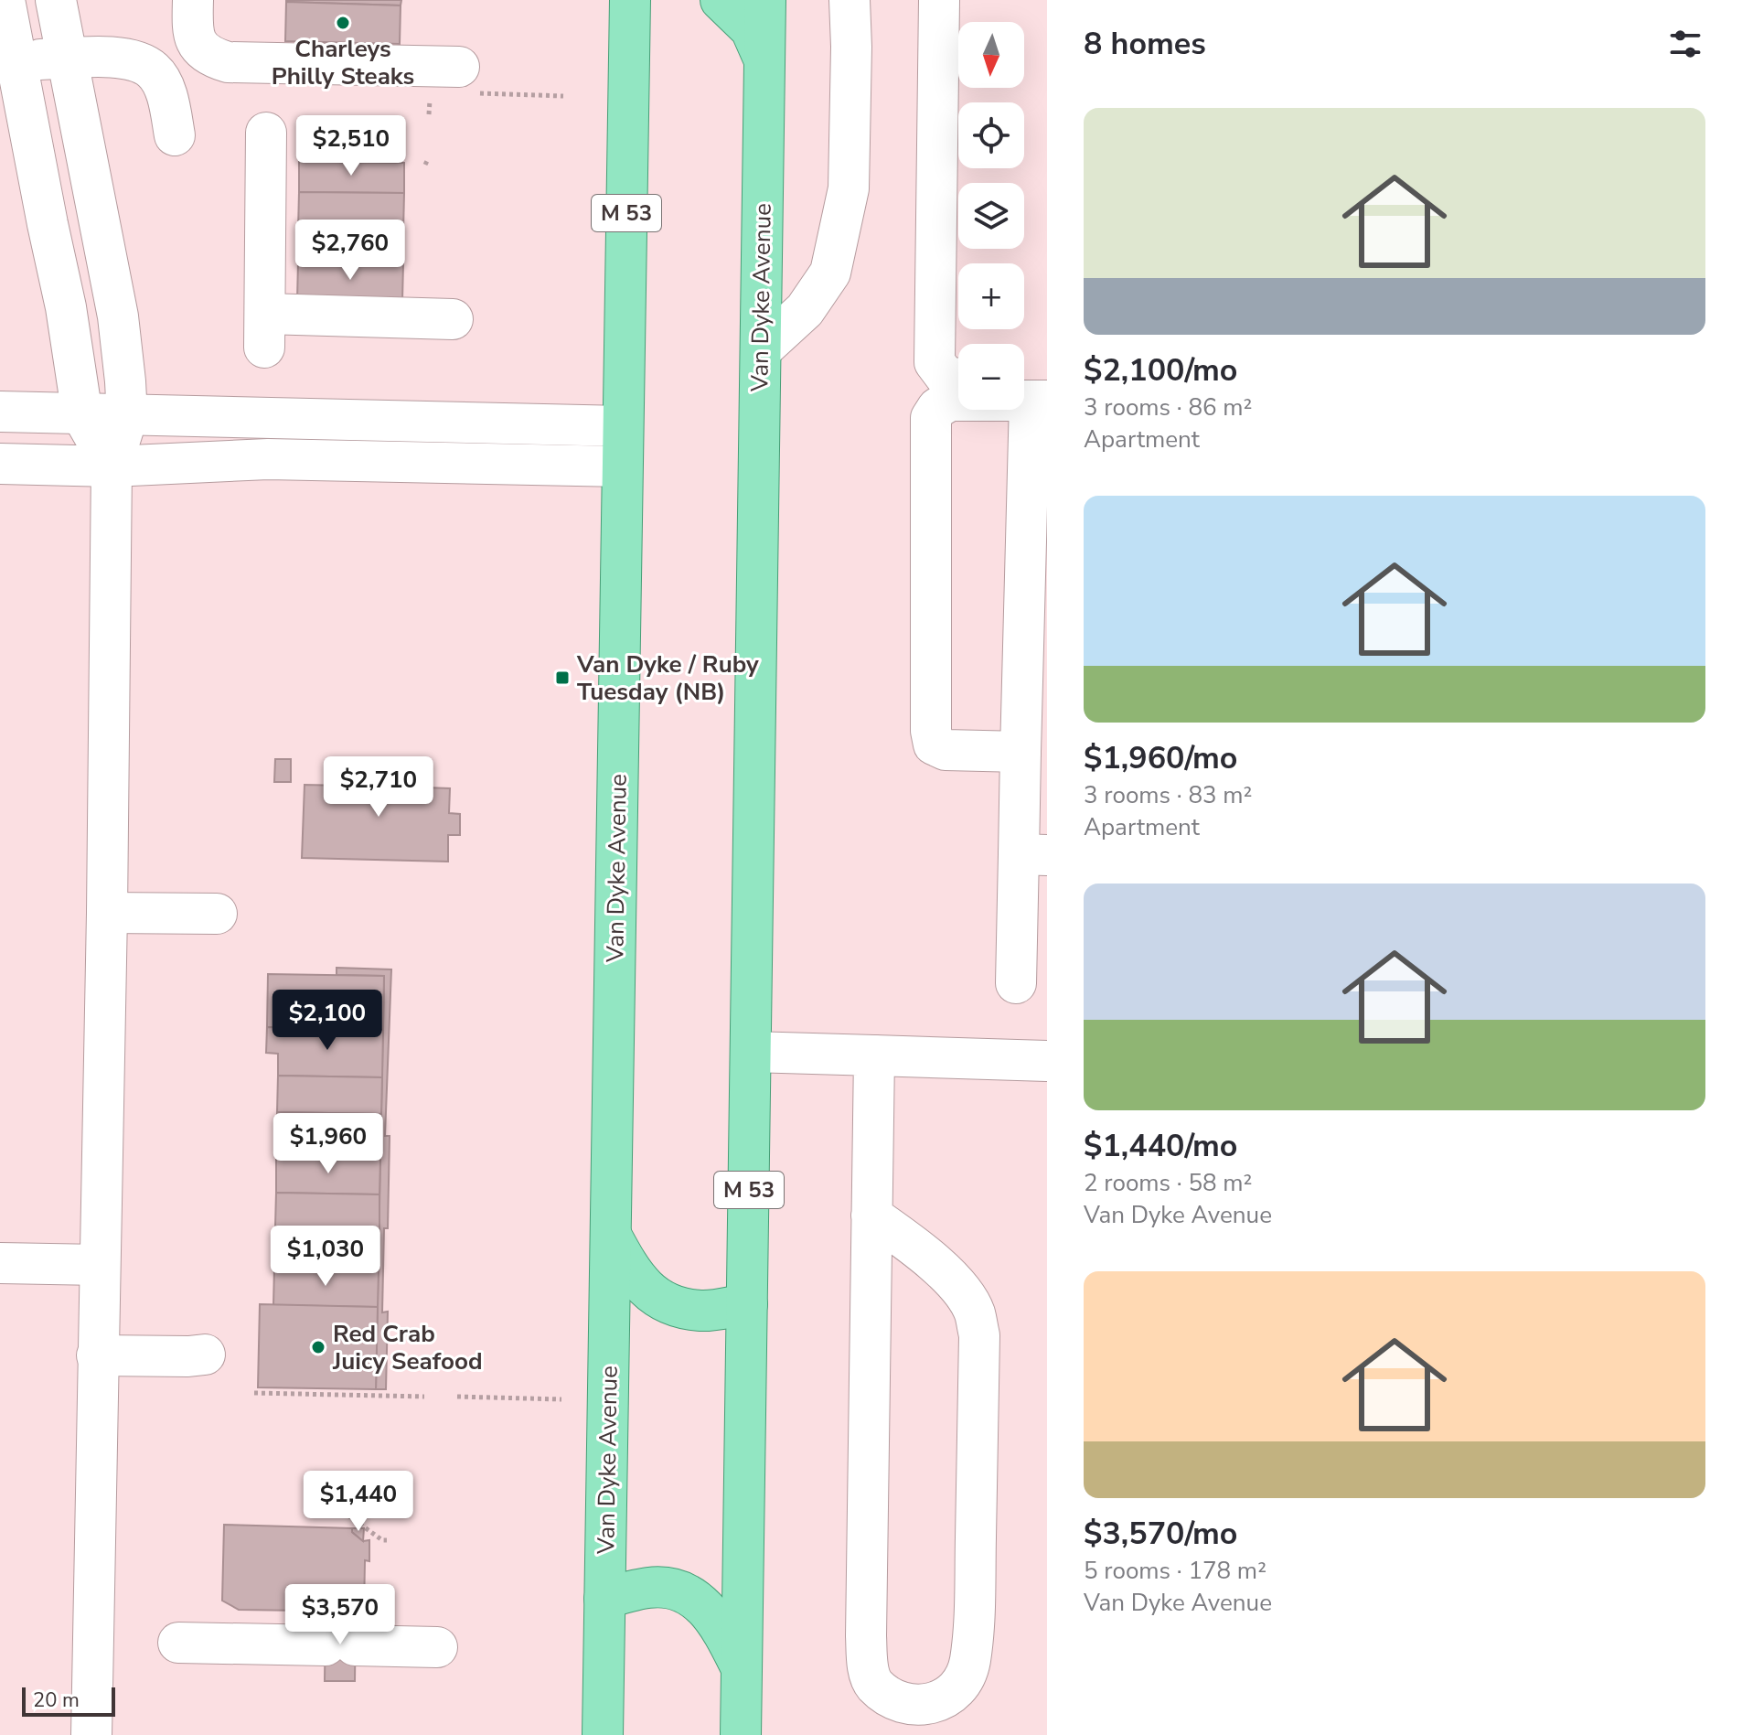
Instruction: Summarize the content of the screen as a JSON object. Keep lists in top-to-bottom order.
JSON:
{
  "streets": {
    "main road": ["M 53", "Van Dyke Avenue"]
  },
  "places": {
    "other": ["Charleys Philly Steaks", "Red Crab Juicy Seafood"],
    "transit": ["Van Dyke / Ruby Tuesday (NB)"]
  },
  "scale_bar": "20 m",
  "north": "bottom",
  "page": {
    "heading": "8 homes",
    "map_buttons": ["+", "−"],
    "list": [
      {
        "name": "$2,100/mo",
        "note": "3 rooms · 86 m² · Apartment"
      },
      {
        "name": "$1,960/mo",
        "note": "3 rooms · 83 m² · Apartment"
      },
      {
        "name": "$1,440/mo",
        "note": "2 rooms · 58 m² · Van Dyke Avenue"
      },
      {
        "name": "$3,570/mo",
        "note": "5 rooms · 178 m² · Van Dyke Avenue"
      }
    ],
    "price": [
      "$2,510",
      "$2,760",
      "$2,710",
      "$2,100",
      "$1,960",
      "$1,030",
      "$1,440",
      "$3,570"
    ],
    "scale": "20 m"
  }
}
